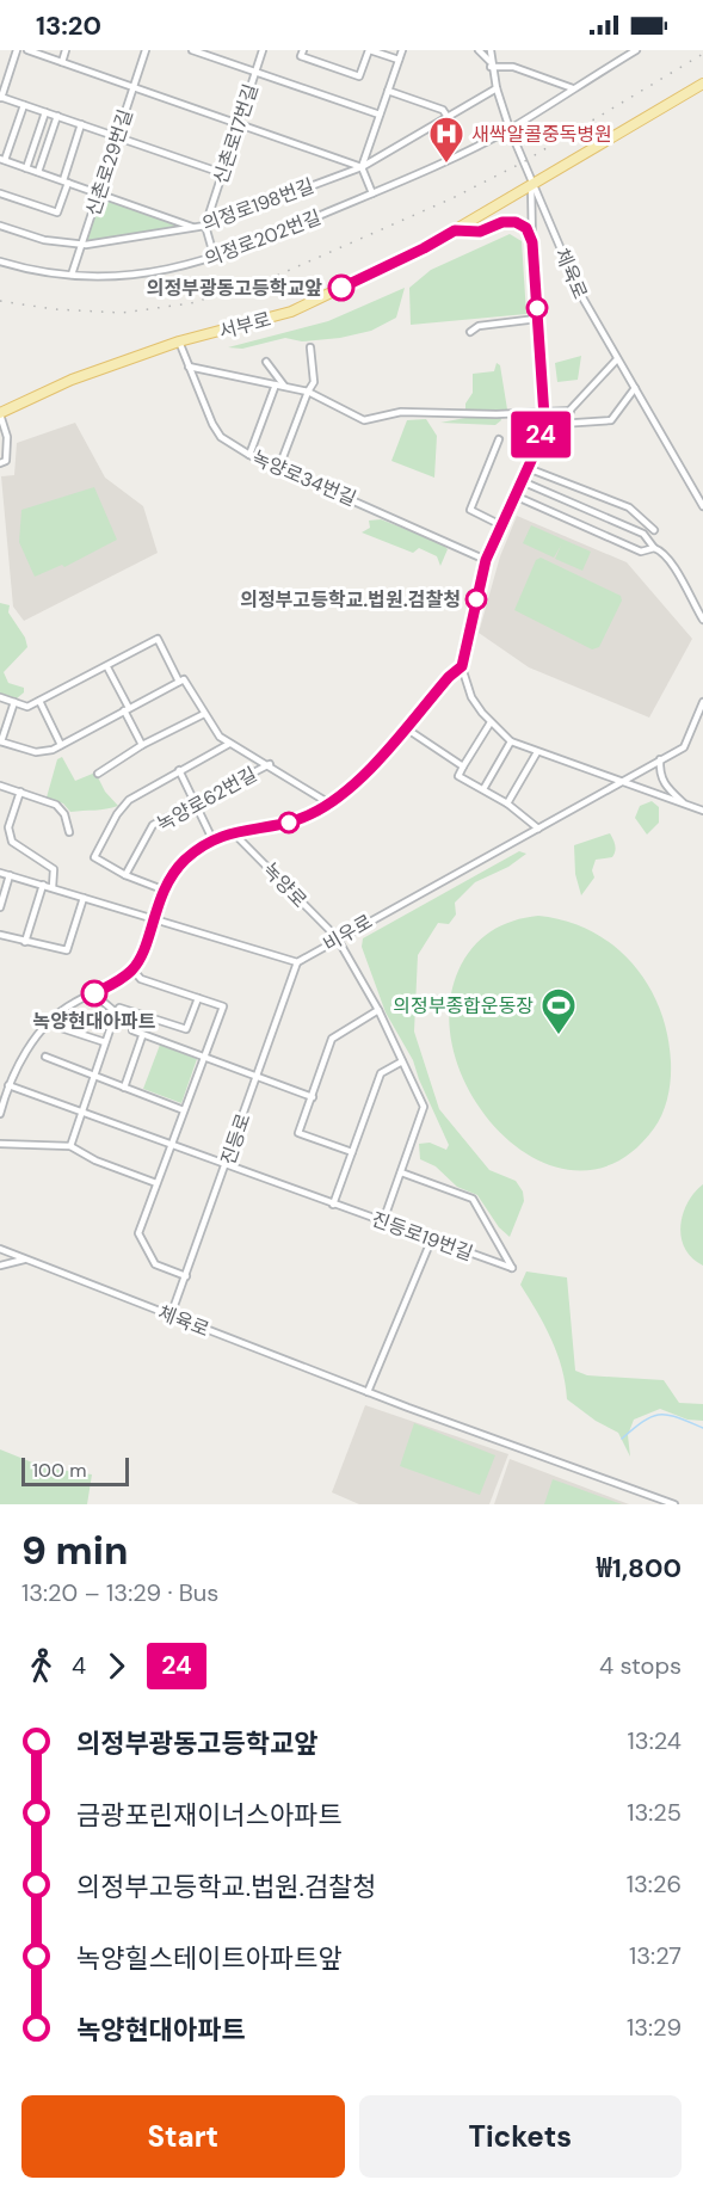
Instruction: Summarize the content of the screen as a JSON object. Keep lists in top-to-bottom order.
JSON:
{
  "streets": {
    "main road": ["서부로"],
    "street": [
      "신촌로17번길",
      "신촌로29번길",
      "의정로198번길",
      "의정로202번길",
      "체육로",
      "녹양로34번길",
      "녹양로62번길",
      "녹양로",
      "비우로",
      "진등로",
      "진등로19번길"
    ]
  },
  "crossings": [
    ["신촌로17번길", "의정로198번길"],
    ["신촌로29번길", "의정로198번길"],
    ["신촌로29번길", "의정로202번길"],
    ["의정로198번길", "체육로"],
    ["의정로202번길", "체육로"],
    ["체육로", "서부로"],
    ["체육로", "진등로"],
    ["서부로", "녹양로34번길"],
    ["녹양로", "비우로"],
    ["녹양로", "진등로19번길"],
    ["비우로", "진등로"],
    ["진등로", "진등로19번길"]
  ],
  "places": {
    "hospital": ["새싹알콜중독병원"],
    "other": ["의정부광동고등학교앞", "의정부고등학교.법원.검찰청", "녹양현대아파트"],
    "sports": ["의정부종합운동장"]
  },
  "lines": ["bus line 24"],
  "scale_bar": "100 m",
  "page": {
    "status": "13:20",
    "on_map": "24",
    "scale": "100 m",
    "heading": ["9 min", "13:20 – 13:29 · Bus", "₩1,800"],
    "legs": ["4", "24", "4 stops"],
    "list": [
      {
        "name": "의정부광동고등학교앞",
        "value": "13:24"
      },
      {
        "name": "금광포린재이너스아파트",
        "value": "13:25"
      },
      {
        "name": "의정부고등학교.법원.검찰청",
        "value": "13:26"
      },
      {
        "name": "녹양힐스테이트아파트앞",
        "value": "13:27"
      },
      {
        "name": "녹양현대아파트",
        "value": "13:29"
      }
    ],
    "buttons": ["Start", "Tickets"]
  }
}
